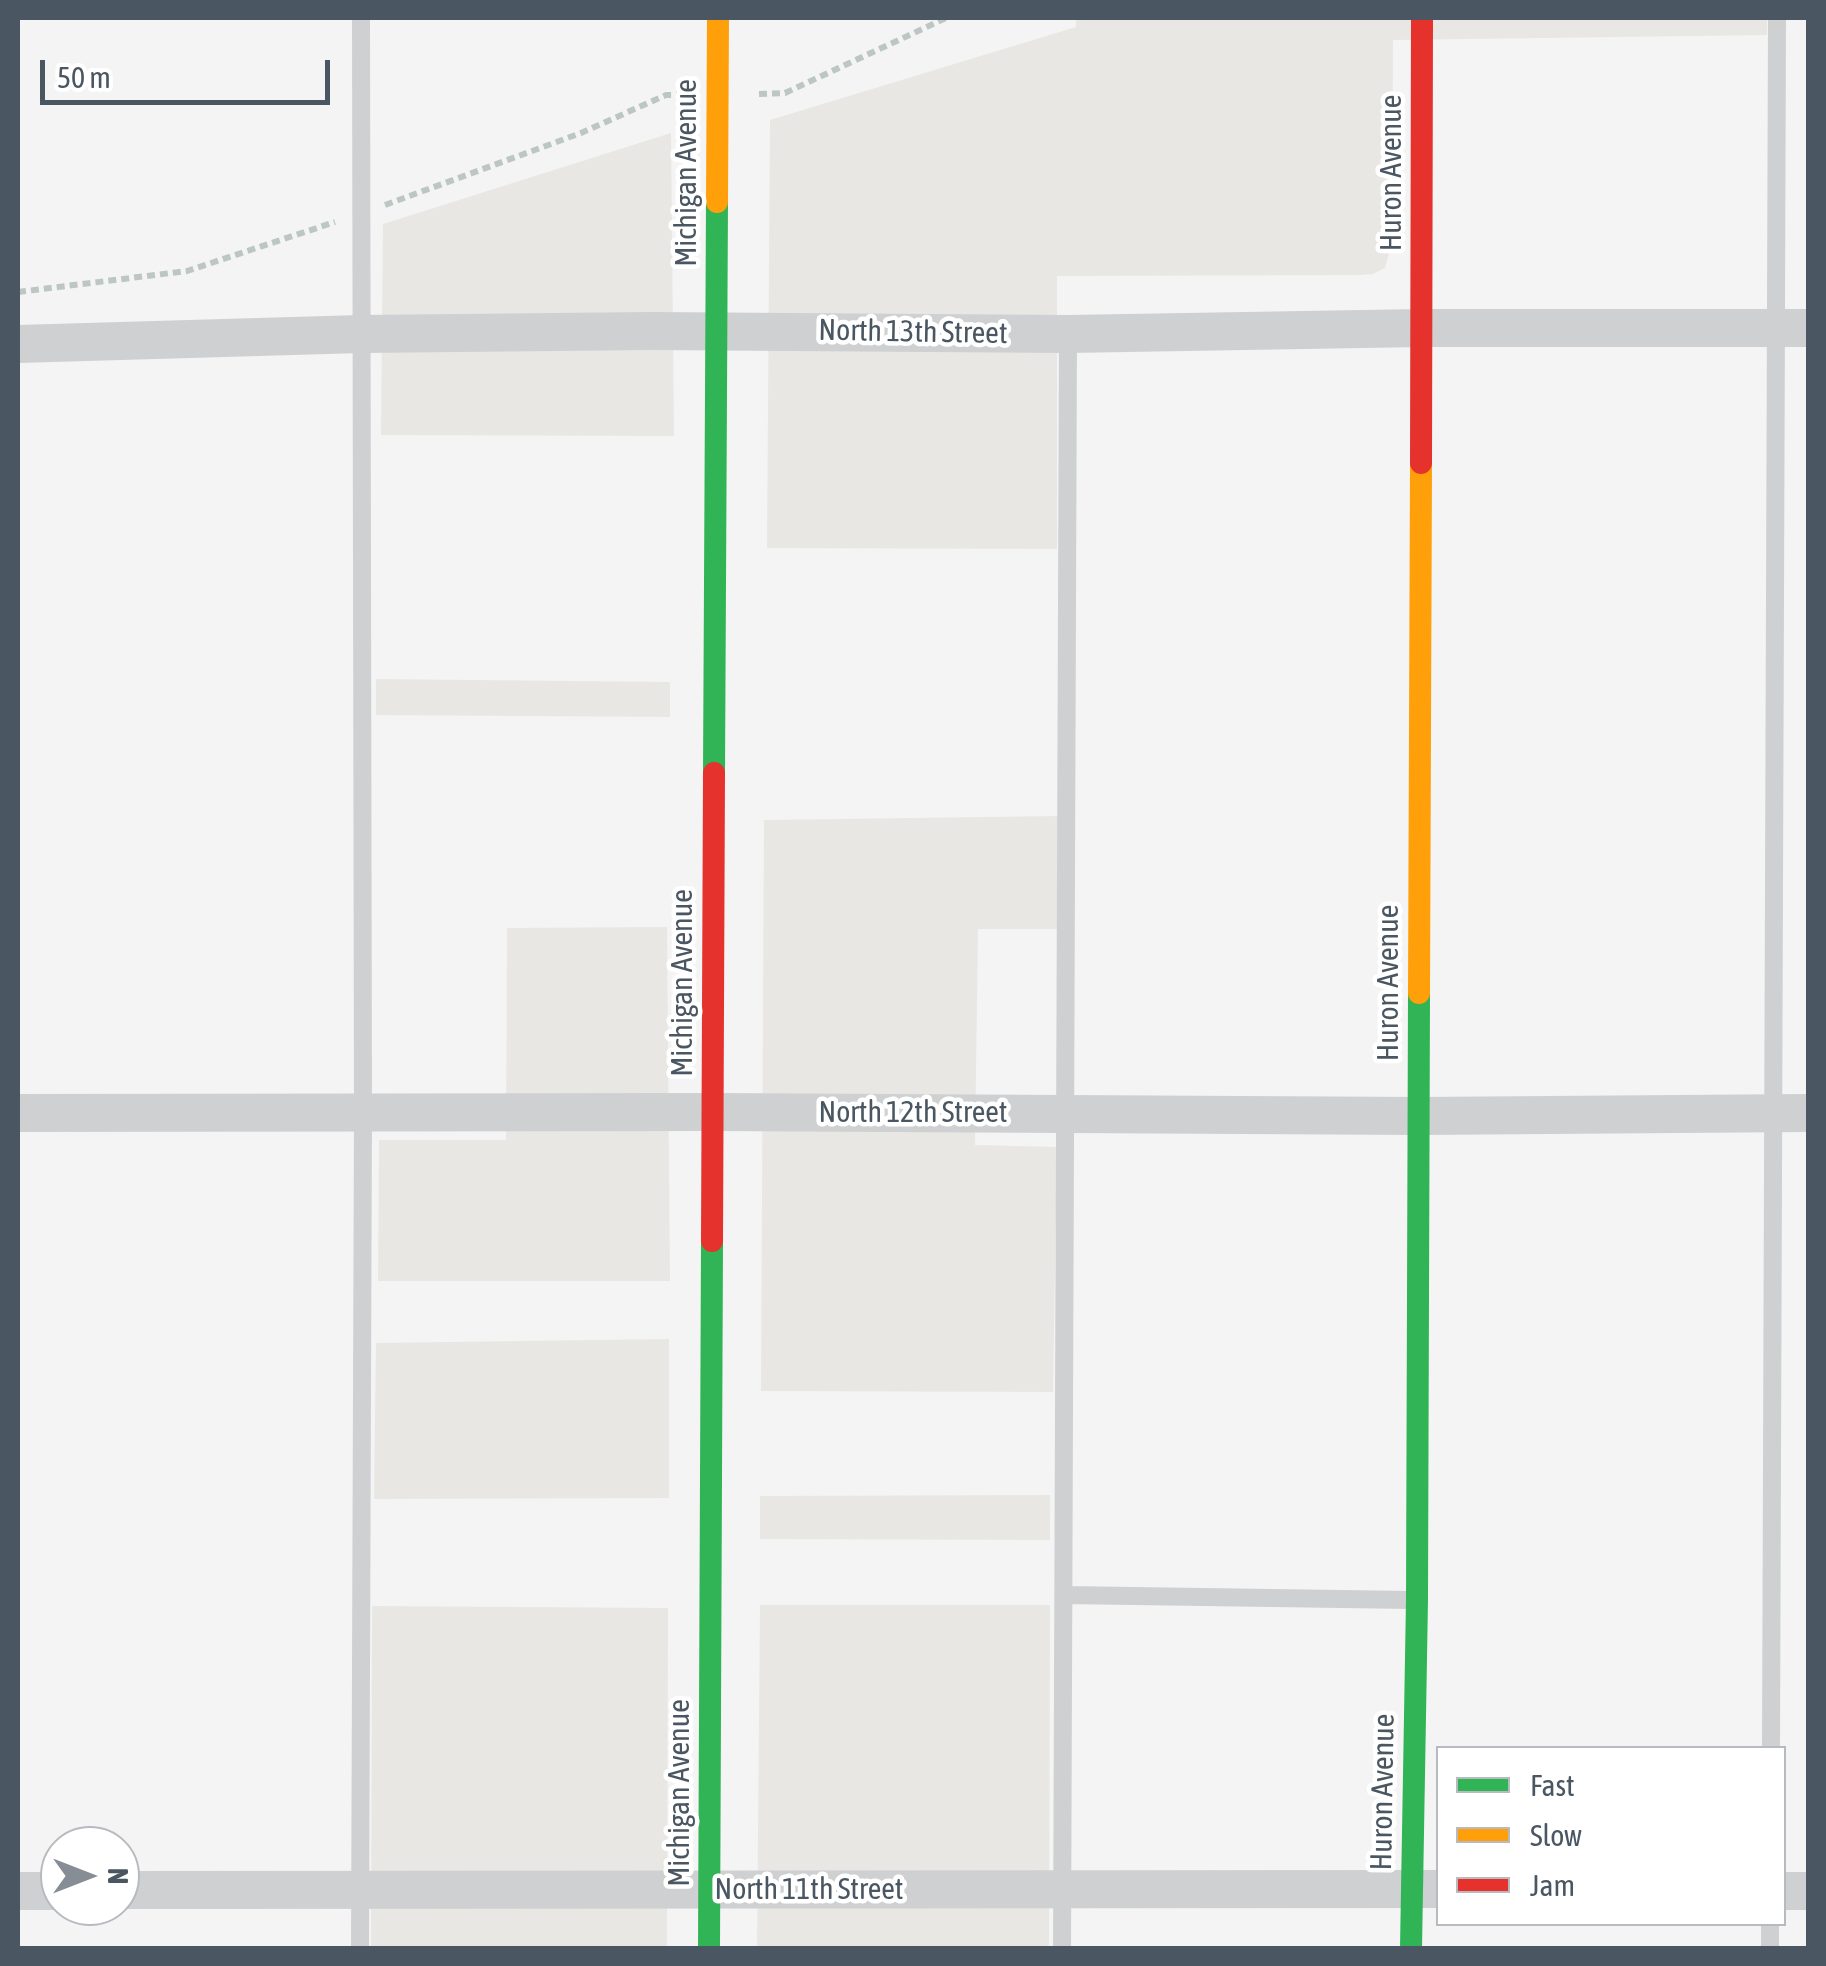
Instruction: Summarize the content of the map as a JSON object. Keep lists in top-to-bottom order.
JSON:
{
  "streets": {
    "street": [
      "Michigan Avenue",
      "Huron Avenue",
      "North 13th Street",
      "North 12th Street",
      "North 11th Street"
    ]
  },
  "crossings": [
    ["Michigan Avenue", "North 13th Street"],
    ["Michigan Avenue", "North 12th Street"],
    ["Michigan Avenue", "North 11th Street"],
    ["Huron Avenue", "North 13th Street"],
    ["Huron Avenue", "North 12th Street"],
    ["Huron Avenue", "North 11th Street"]
  ],
  "legend": ["Fast", "Slow", "Jam"],
  "scale_bar": "50 m",
  "north": "right"
}
